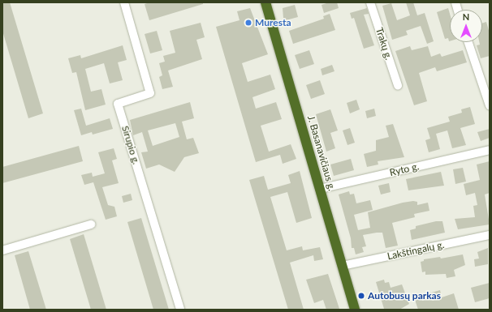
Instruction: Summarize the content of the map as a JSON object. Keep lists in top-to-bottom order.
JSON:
{
  "streets": {
    "highway": ["J. Basanavičiaus g."],
    "street": [
      "Trakų g.",
      "Sirupio g.",
      "Ryto g.",
      "Lakštingalų g."
    ]
  },
  "crossings": [
    ["J. Basanavičiaus g.", "Ryto g."],
    ["J. Basanavičiaus g.", "Lakštingalų g."]
  ],
  "places": ["Muresta", "Autobusų parkas"],
  "north": "top"
}
